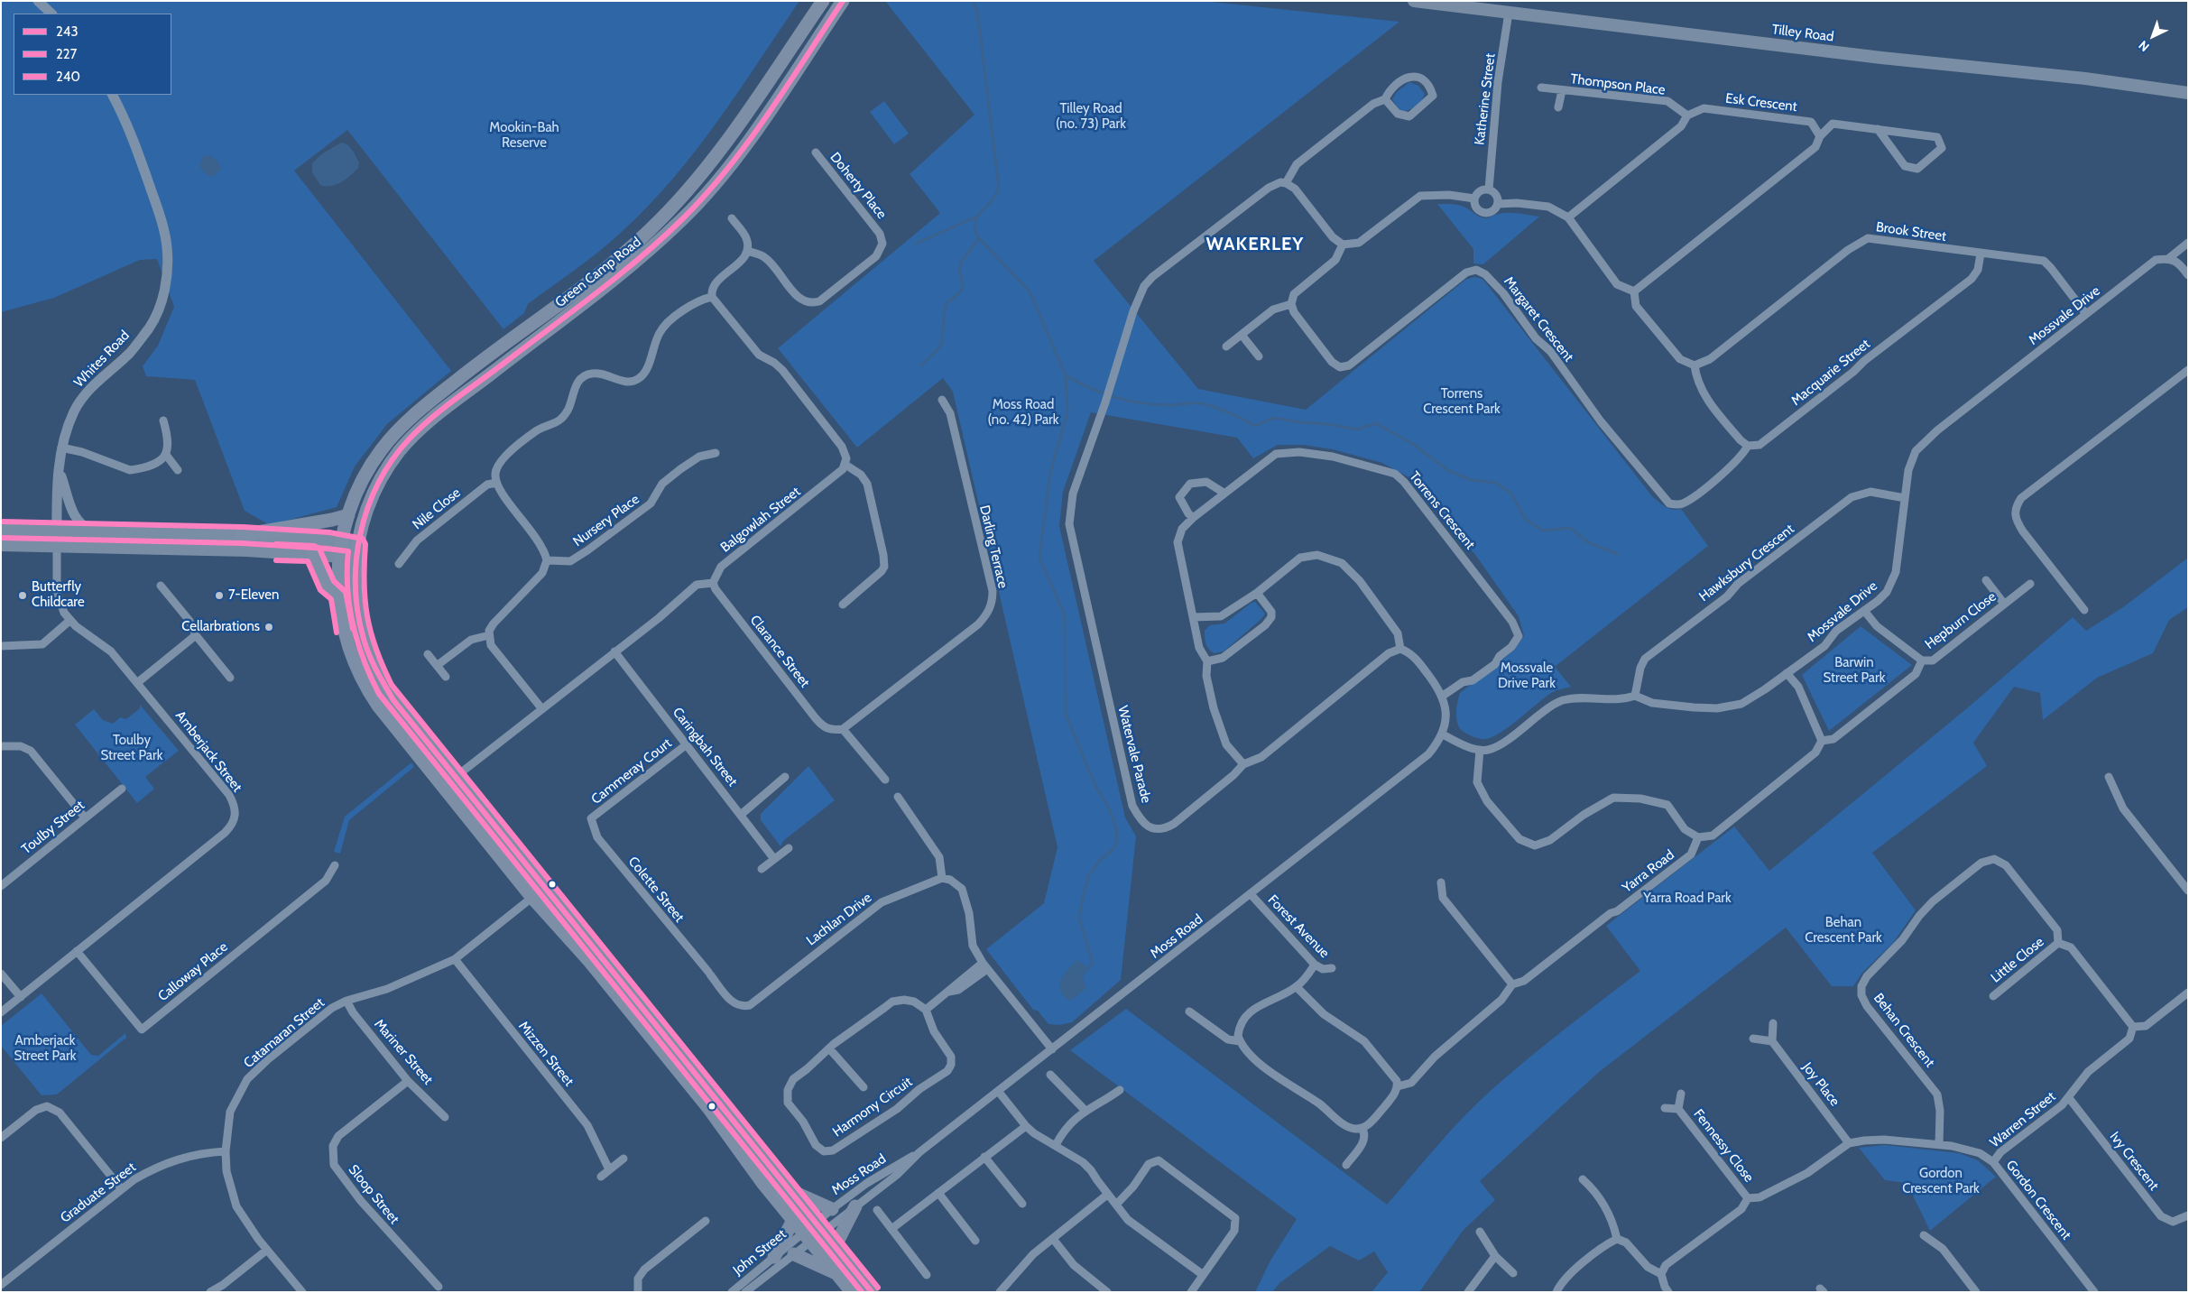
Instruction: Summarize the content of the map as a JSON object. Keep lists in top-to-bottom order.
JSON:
{
  "streets": {
    "main road": ["Tilley Road", "Green Camp Road"],
    "street": [
      "Thompson Place",
      "Katherine Street",
      "Esk Crescent",
      "Doherty Place",
      "Brook Street",
      "Mossvale Drive",
      "Margaret Crescent",
      "Whites Road",
      "Macquarie Street",
      "Nile Close",
      "Torrens Crescent",
      "Balgowlah Street",
      "Nursery Place",
      "Darling Terrace",
      "Hawksbury Crescent",
      "Hepburn Close",
      "Clarance Street",
      "Caringbah Street",
      "Amberjack Street",
      "Watervale Parade",
      "Cammeray Court",
      "Toulby Street",
      "Yarra Road",
      "Colette Street",
      "Lachlan Drive",
      "Forest Avenue",
      "Moss Road",
      "Little Close",
      "Calloway Place",
      "Behan Crescent",
      "Catamaran Street",
      "Mariner Street",
      "Mizzen Street",
      "Joy Place",
      "Harmony Circuit",
      "Warren Street",
      "Fennessy Close",
      "Ivy Crescent",
      "Graduate Street",
      "Sloop Street",
      "Gordon Crescent",
      "John Street"
    ]
  },
  "crossings": [
    ["Tilley Road", "Katherine Street"],
    ["Thompson Place", "Esk Crescent"],
    ["Brook Street", "Mossvale Drive"],
    ["Brook Street", "Macquarie Street"],
    ["Green Camp Road", "Moss Road"],
    ["Green Camp Road", "Catamaran Street"],
    ["Green Camp Road", "John Street"],
    ["Mossvale Drive", "Hawksbury Crescent"],
    ["Mossvale Drive", "Hepburn Close"],
    ["Margaret Crescent", "Macquarie Street"],
    ["Whites Road", "Amberjack Street"],
    ["Torrens Crescent", "Watervale Parade"],
    ["Balgowlah Street", "Clarance Street"],
    ["Darling Terrace", "Clarance Street"],
    ["Caringbah Street", "Cammeray Court"],
    ["Amberjack Street", "Calloway Place"],
    ["Cammeray Court", "Colette Street"],
    ["Colette Street", "Lachlan Drive"],
    ["Forest Avenue", "Moss Road"],
    ["Little Close", "Behan Crescent"],
    ["Behan Crescent", "Gordon Crescent"],
    ["Catamaran Street", "Mariner Street"],
    ["Catamaran Street", "Mizzen Street"],
    ["Catamaran Street", "Graduate Street"],
    ["Mariner Street", "Sloop Street"],
    ["Joy Place", "Gordon Crescent"],
    ["Warren Street", "Ivy Crescent"],
    ["Warren Street", "Gordon Crescent"],
    ["Fennessy Close", "Gordon Crescent"]
  ],
  "districts": ["WAKERLEY"],
  "parks": [
    "Tilley Road (no. 73) Park",
    "Mookin-Bah Reserve",
    "Torrens Crescent Park",
    "Moss Road (no. 42) Park",
    "Barwin Street Park",
    "Mossvale Drive Park",
    "Toulby Street Park",
    "Yarra Road Park",
    "Behan Crescent Park",
    "Amberjack Street Park",
    "Gordon Crescent Park"
  ],
  "places": ["Butterfly Childcare", "7-Eleven", "Cellarbrations"],
  "lines": ["transit line 243", "transit line 240", "transit line 227"],
  "legend": ["243", "227", "240"],
  "north": "bottom left"
}
